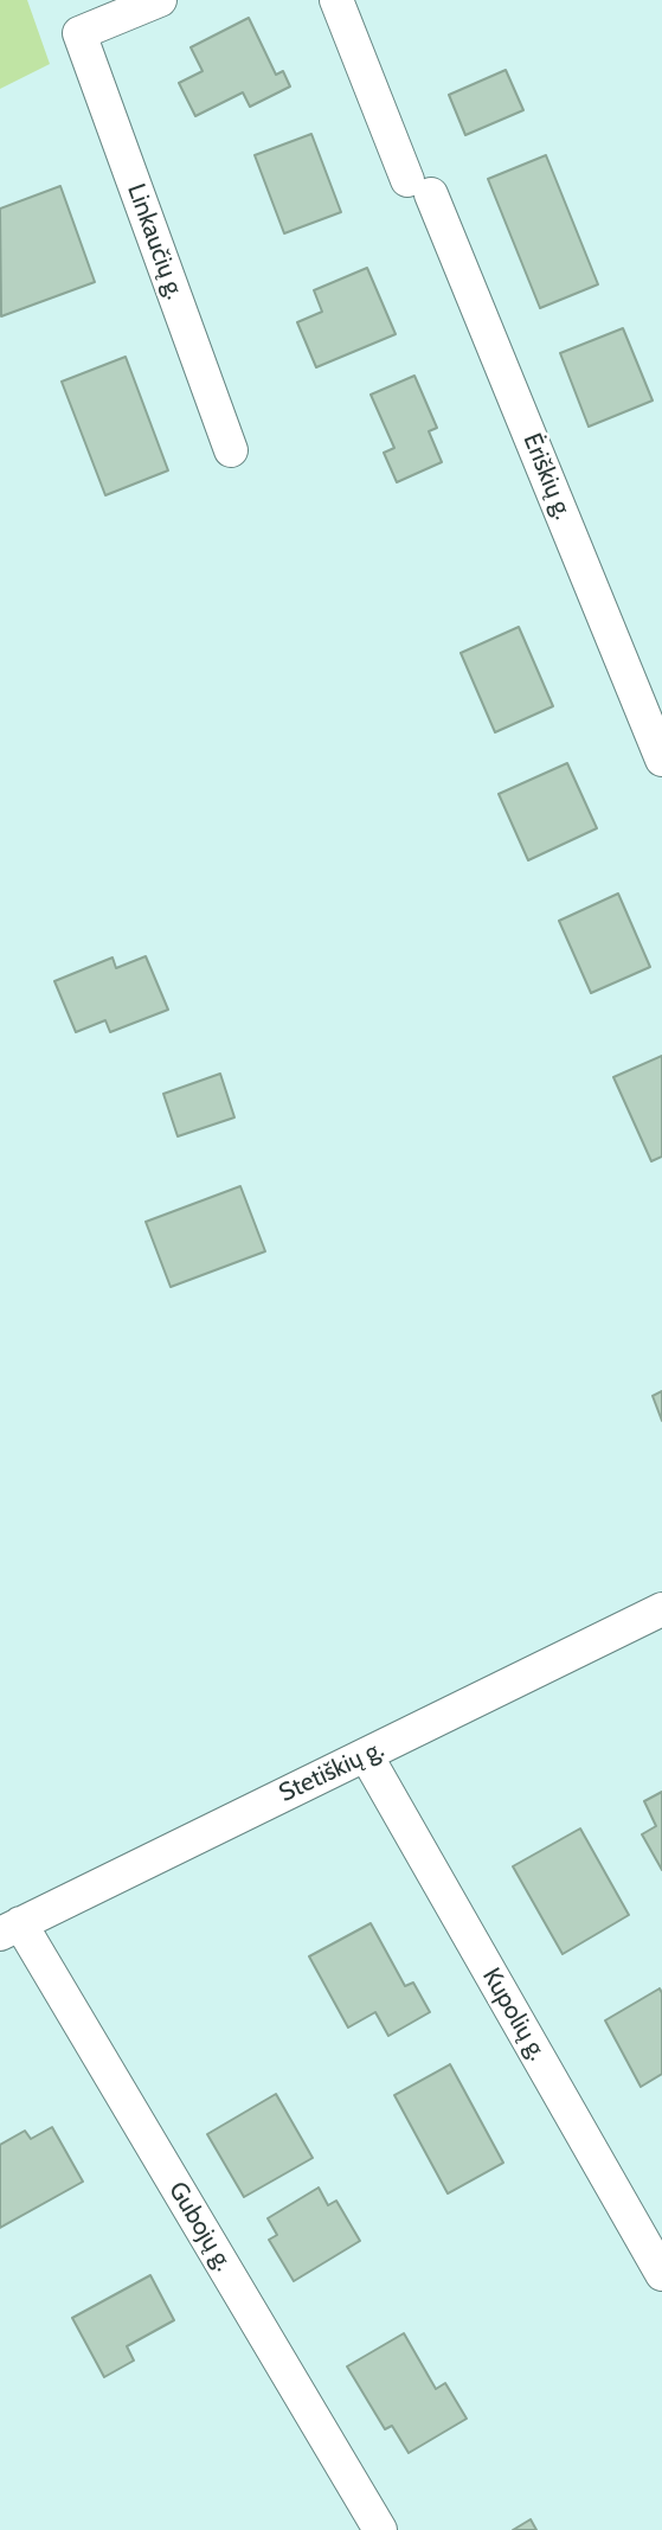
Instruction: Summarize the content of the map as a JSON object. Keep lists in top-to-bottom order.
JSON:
{
  "streets": {
    "street": [
      "Linkaučių g.",
      "Ėriškių g.",
      "Stetiškių g.",
      "Kupolių g.",
      "Gubojų g."
    ]
  },
  "crossings": [
    ["Stetiškių g.", "Kupolių g."],
    ["Stetiškių g.", "Gubojų g."]
  ]
}
